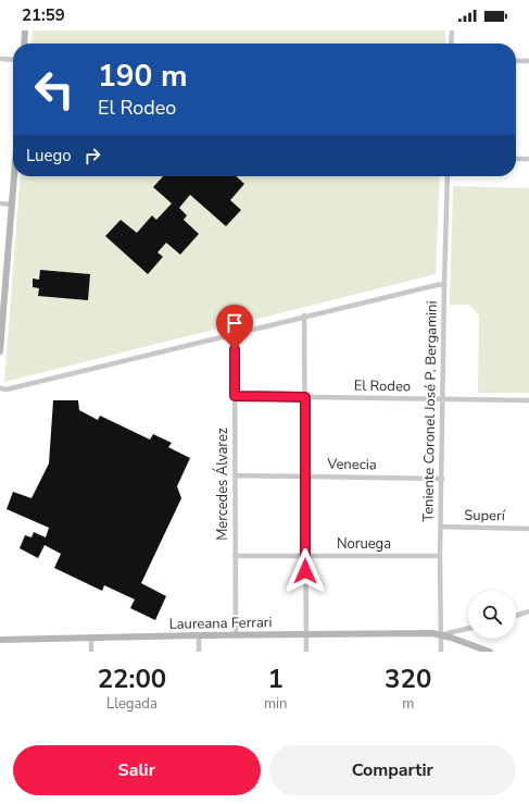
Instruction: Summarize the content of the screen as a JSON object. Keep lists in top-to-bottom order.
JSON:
{
  "streets": {
    "street": [
      "El Rodeo",
      "Teniente Coronel José P. Bergamini",
      "Venecia",
      "Mercedes Álvarez",
      "Superí",
      "Noruega",
      "Laureana Ferrari"
    ]
  },
  "crossings": [
    ["El Rodeo", "Teniente Coronel José P. Bergamini"],
    ["El Rodeo", "Mercedes Álvarez"],
    ["Teniente Coronel José P. Bergamini", "Venecia"],
    ["Teniente Coronel José P. Bergamini", "Superí"],
    ["Teniente Coronel José P. Bergamini", "Noruega"],
    ["Teniente Coronel José P. Bergamini", "Laureana Ferrari"],
    ["Venecia", "Mercedes Álvarez"],
    ["Mercedes Álvarez", "Noruega"],
    ["Mercedes Álvarez", "Laureana Ferrari"]
  ],
  "page": {
    "status": "21:59",
    "turn": ["190 m", "El Rodeo"],
    "then": "Luego",
    "eta": [
      "22:00",
      "Llegada",
      "1",
      "min",
      "320",
      "m"
    ],
    "buttons": ["Salir", "Compartir"]
  }
}
